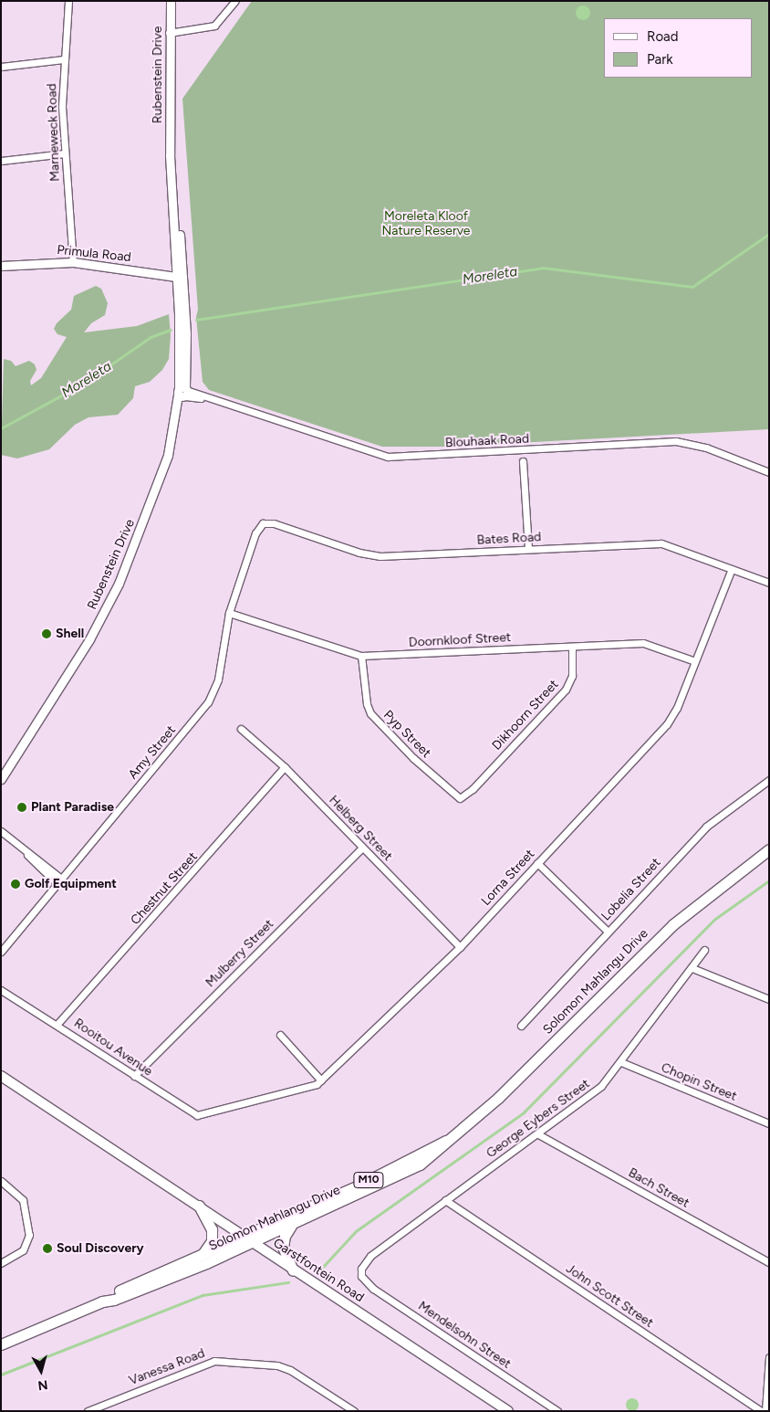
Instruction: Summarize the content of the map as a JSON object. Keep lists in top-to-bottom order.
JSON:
{
  "streets": {
    "main road": ["Solomon Mahlangu Drive", "M10", "Garstfontein Road"],
    "street": [
      "Rubenstein Drive",
      "Marneweck Road",
      "Primula Road",
      "Blouhaak Road",
      "Bates Road",
      "Doornkloof Street",
      "Dikhoorn Street",
      "Pyp Street",
      "Amy Street",
      "Helberg Street",
      "Lorna Street",
      "Chestnut Street",
      "Lobelia Street",
      "Mulberry Street",
      "Rooitou Avenue",
      "Chopin Street",
      "George Eybers Street",
      "Bach Street",
      "John Scott Street",
      "Mendelsohn Street",
      "Vanessa Road"
    ]
  },
  "crossings": [
    ["Rubenstein Drive", "Primula Road"],
    ["Rubenstein Drive", "Blouhaak Road"],
    ["Marneweck Road", "Primula Road"],
    ["Bates Road", "Amy Street"],
    ["Bates Road", "Lorna Street"],
    ["Doornkloof Street", "Dikhoorn Street"],
    ["Doornkloof Street", "Pyp Street"],
    ["Doornkloof Street", "Amy Street"],
    ["Doornkloof Street", "Lorna Street"],
    ["Dikhoorn Street", "Pyp Street"],
    ["Helberg Street", "Lorna Street"],
    ["Helberg Street", "Chestnut Street"],
    ["Helberg Street", "Mulberry Street"],
    ["Lorna Street", "Rooitou Avenue"],
    ["Chestnut Street", "Rooitou Avenue"],
    ["Mulberry Street", "Rooitou Avenue"],
    ["Solomon Mahlangu Drive", "Garstfontein Road"],
    ["Chopin Street", "George Eybers Street"],
    ["George Eybers Street", "Bach Street"],
    ["George Eybers Street", "John Scott Street"],
    ["George Eybers Street", "Mendelsohn Street"]
  ],
  "water": ["Moreleta"],
  "parks": ["Moreleta Kloof Nature Reserve"],
  "places": [
    "Shell",
    "Plant Paradise",
    "Golf Equipment",
    "Soul Discovery"
  ],
  "legend": ["Road", "Park"],
  "north": "bottom"
}
